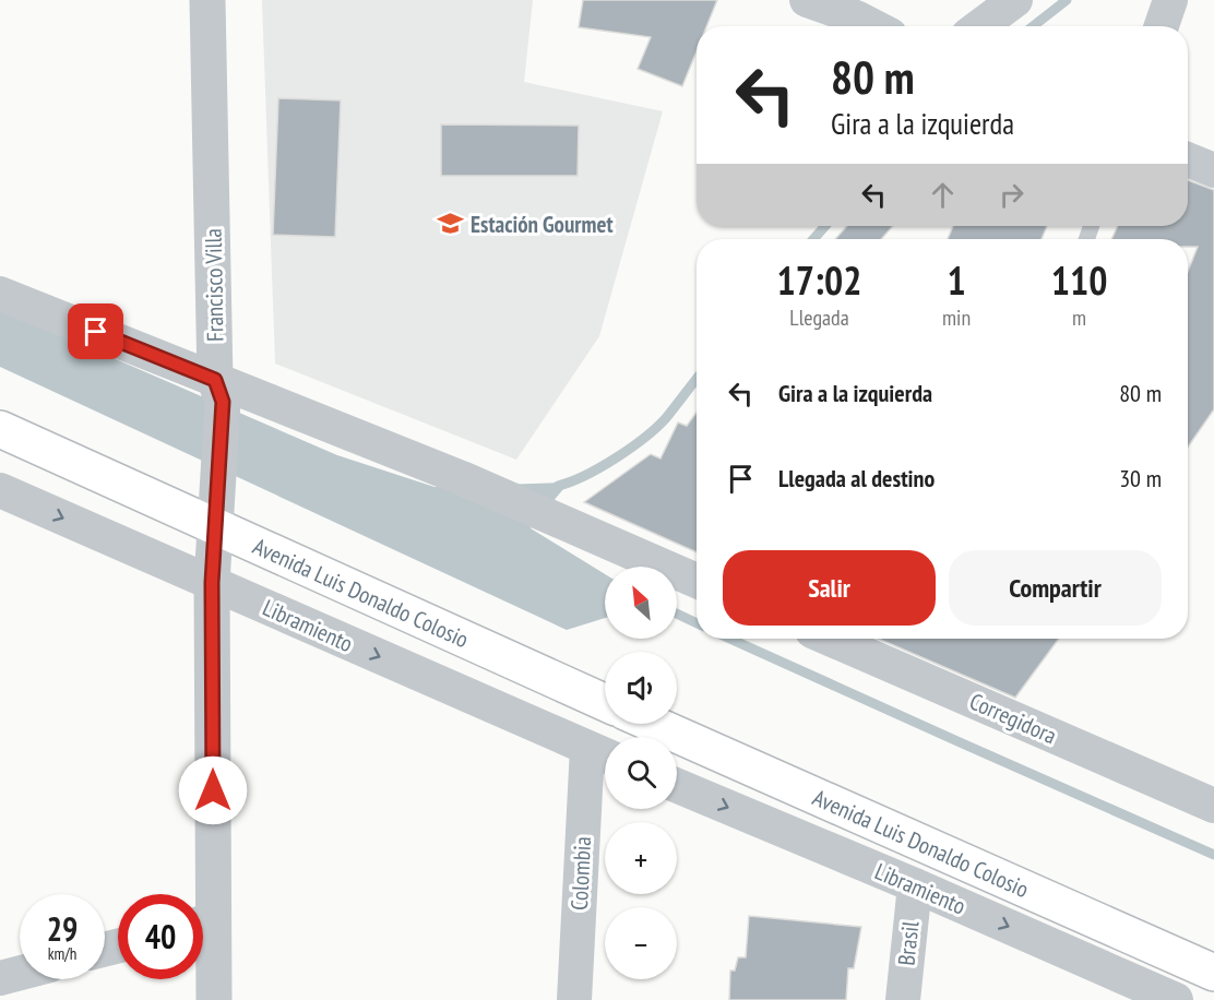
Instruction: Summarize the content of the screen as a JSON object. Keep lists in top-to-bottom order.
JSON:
{
  "streets": {
    "main road": ["Avenida Luis Donaldo Colosio"],
    "street": [
      "Francisco Villa",
      "Libramiento",
      "Corregidora",
      "Colombia",
      "Brasil"
    ]
  },
  "crossings": [
    ["Francisco Villa", "Avenida Luis Donaldo Colosio"],
    ["Francisco Villa", "Libramiento"],
    ["Libramiento", "Colombia"],
    ["Libramiento", "Brasil"]
  ],
  "places": {
    "school or university": ["Estación Gourmet"]
  },
  "north": "top left",
  "page": {
    "turn": ["80 m", "Gira a la izquierda"],
    "eta": [
      "17:02",
      "Llegada",
      "1",
      "min",
      "110",
      "m"
    ],
    "list": [
      {
        "name": "Gira a la izquierda",
        "value": "80 m"
      },
      {
        "name": "Llegada al destino",
        "value": "30 m"
      }
    ],
    "buttons": ["Salir", "Compartir"],
    "map_buttons": ["+", "−"],
    "speed": "29 km/h",
    "limit": "40"
  }
}
